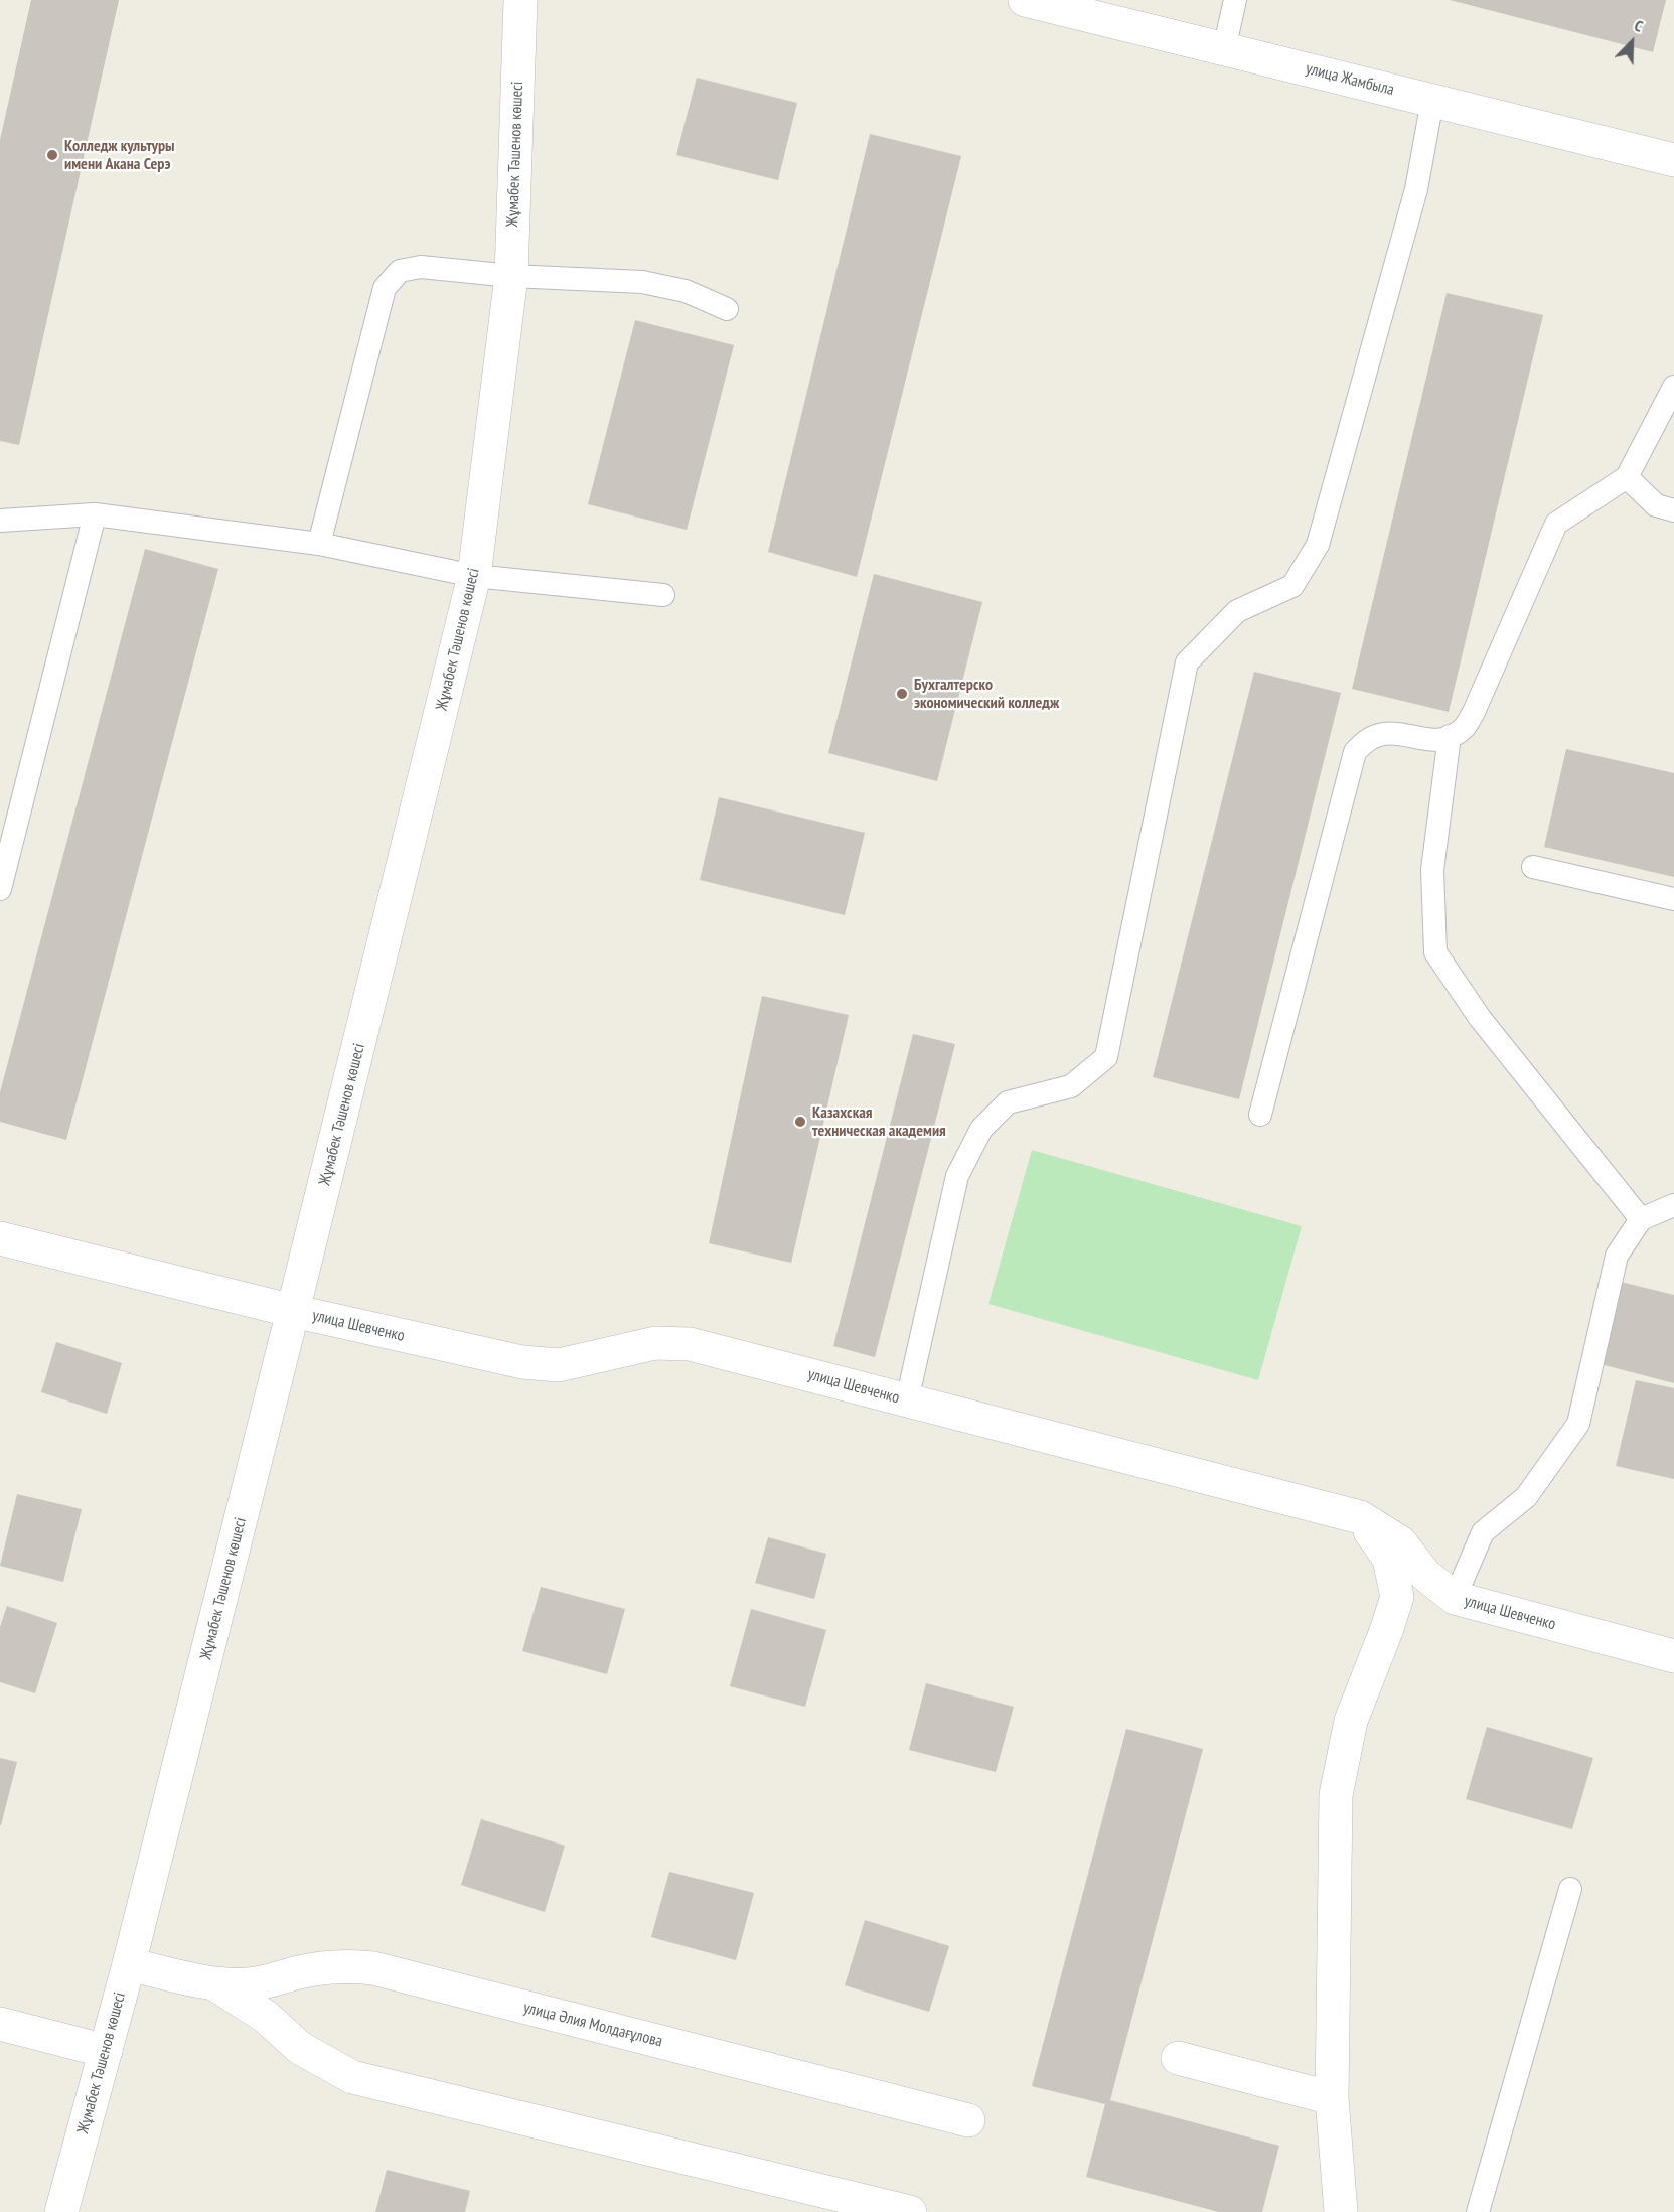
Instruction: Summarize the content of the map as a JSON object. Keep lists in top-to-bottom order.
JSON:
{
  "streets": {
    "street": [
      "улица Жамбыла",
      "Жұмабек Тәшенов көшесі",
      "улица Шевченко",
      "улица Әлия Молдағұлова"
    ]
  },
  "crossings": [
    ["Жұмабек Тәшенов көшесі", "улица Шевченко"],
    ["Жұмабек Тәшенов көшесі", "улица Әлия Молдағұлова"]
  ],
  "places": ["Колледж культуры имени Акана Серэ", "Бухгалтерско экономический колледж", "Казахская техническая академия"],
  "north": "top right"
}
